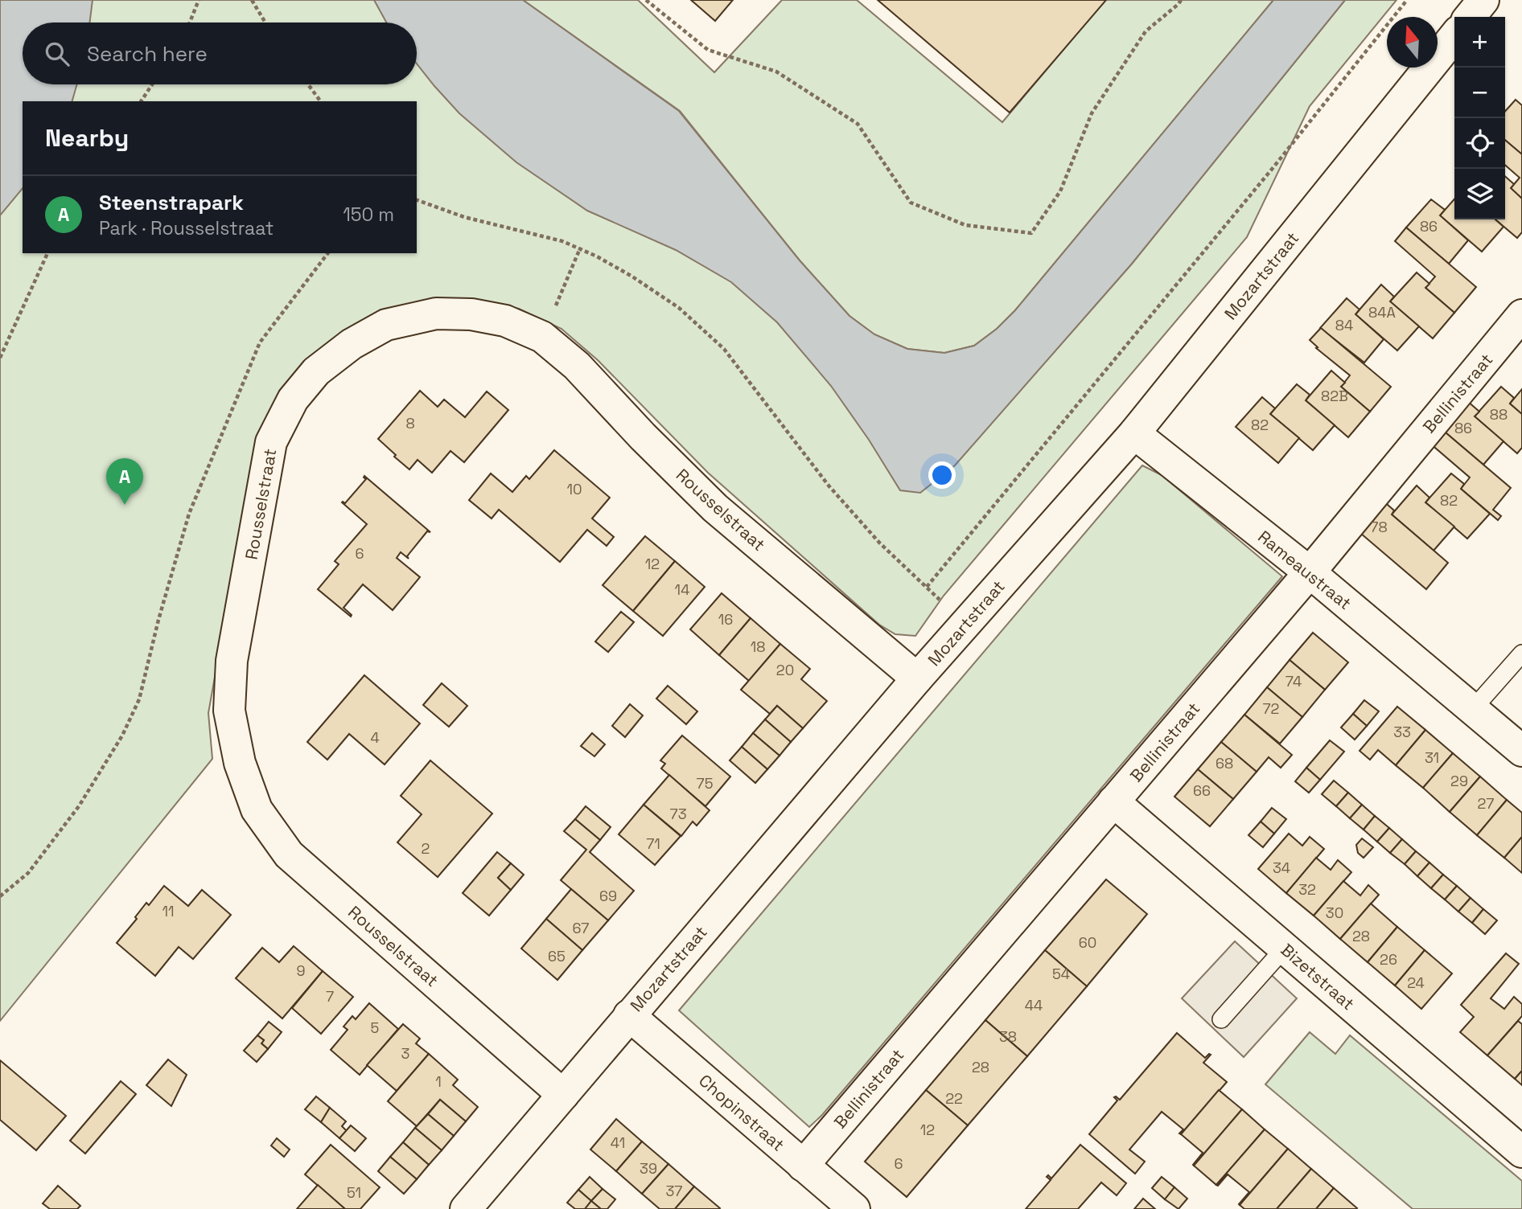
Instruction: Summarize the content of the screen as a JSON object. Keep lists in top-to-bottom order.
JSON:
{
  "streets": {
    "street": [
      "Mozartstraat",
      "Bellinistraat",
      "Rousselstraat",
      "Rameaustraat",
      "Bizetstraat",
      "Chopinstraat"
    ]
  },
  "crossings": [
    ["Mozartstraat", "Rousselstraat"],
    ["Mozartstraat", "Rameaustraat"],
    ["Mozartstraat", "Chopinstraat"],
    ["Bellinistraat", "Rameaustraat"],
    ["Bellinistraat", "Bizetstraat"],
    ["Bellinistraat", "Chopinstraat"]
  ],
  "house_numbers": [
    "86",
    "84A",
    "84",
    "82B",
    "88",
    "8",
    "82",
    "86",
    "10",
    "82",
    "78",
    "6",
    "12",
    "14",
    "16",
    "18",
    "20",
    "74",
    "72",
    "33",
    "4",
    "31",
    "68",
    "29",
    "75",
    "66",
    "27",
    "73",
    "71",
    "2",
    "34",
    "32",
    "69",
    "11",
    "30",
    "67",
    "28",
    "60",
    "65",
    "26",
    "9",
    "54",
    "24",
    "7",
    "44",
    "5",
    "38",
    "3",
    "28",
    "1",
    "22",
    "12",
    "41",
    "6",
    "39",
    "37",
    "51"
  ],
  "north": "top",
  "page": {
    "map_buttons": ["+", "−"],
    "search": "Search here",
    "heading": "Nearby",
    "list": [
      {
        "mark": "A",
        "name": "Steenstrapark",
        "note": "Park · Rousselstraat",
        "value": "150 m"
      }
    ],
    "pins": "A"
  }
}
